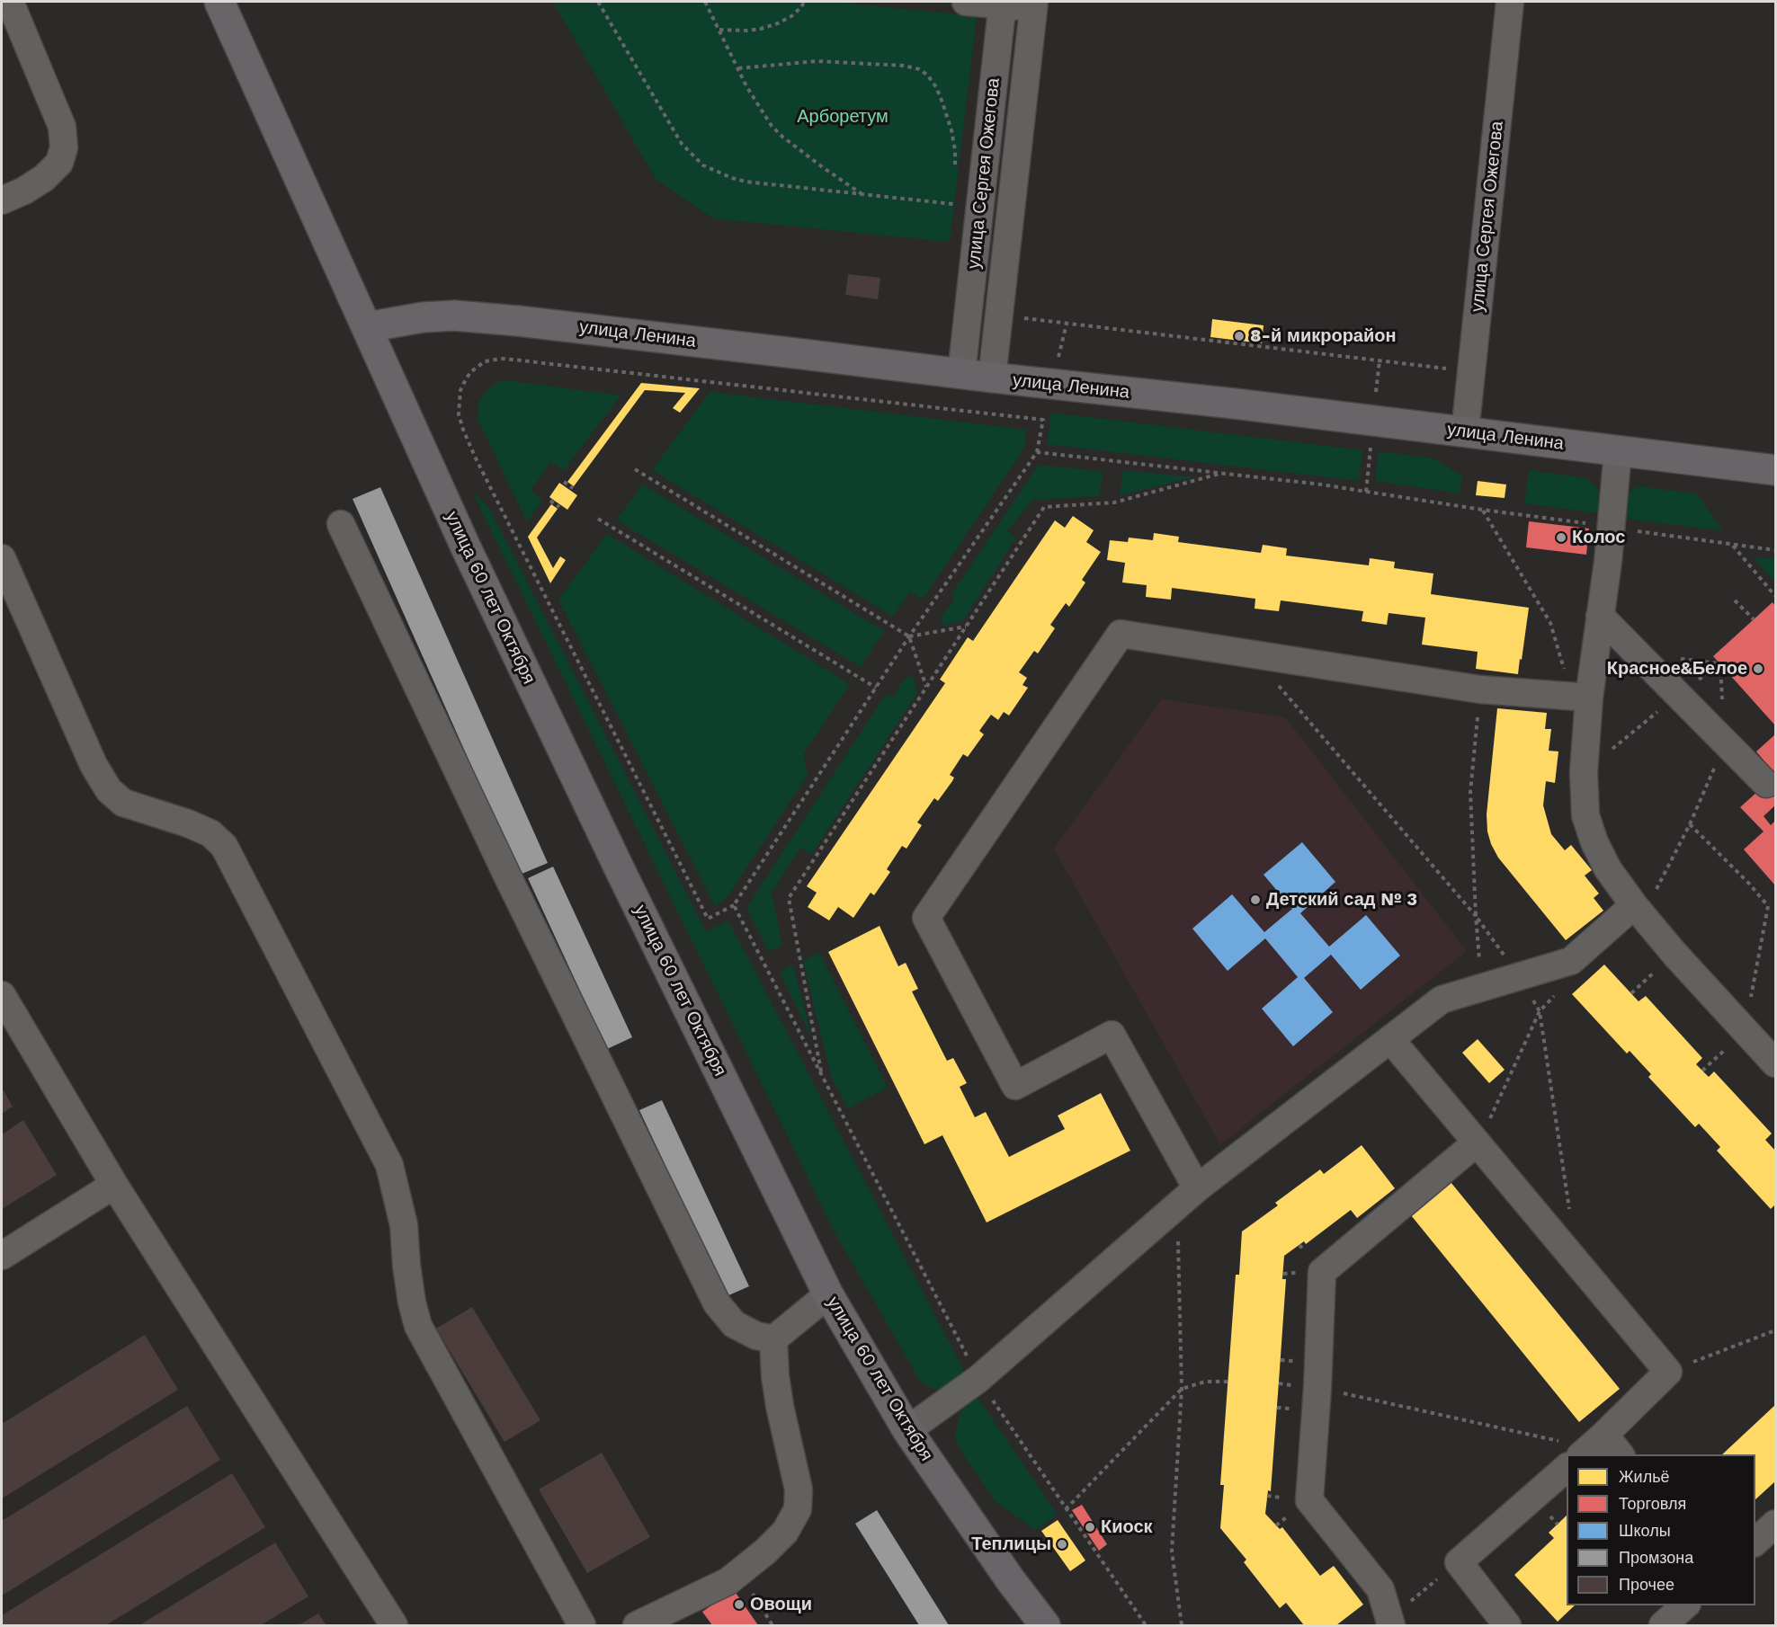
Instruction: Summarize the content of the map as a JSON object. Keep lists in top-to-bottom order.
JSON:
{
  "streets": {
    "main road": ["улица Ленина", "улица 60 лет Октября"],
    "street": ["улица Сергея Ожегова"]
  },
  "crossings": [
    ["улица Сергея Ожегова", "улица Ленина"],
    ["улица Ленина", "улица 60 лет Октября"]
  ],
  "parks": ["Арборетум"],
  "places": [
    "8-й микрорайон",
    "Колос",
    "Красное&Белое",
    "Детский сад № 3",
    "Киоск",
    "Теплицы",
    "Овощи"
  ],
  "legend": [
    "Жильё",
    "Торговля",
    "Школы",
    "Промзона",
    "Прочее"
  ]
}
